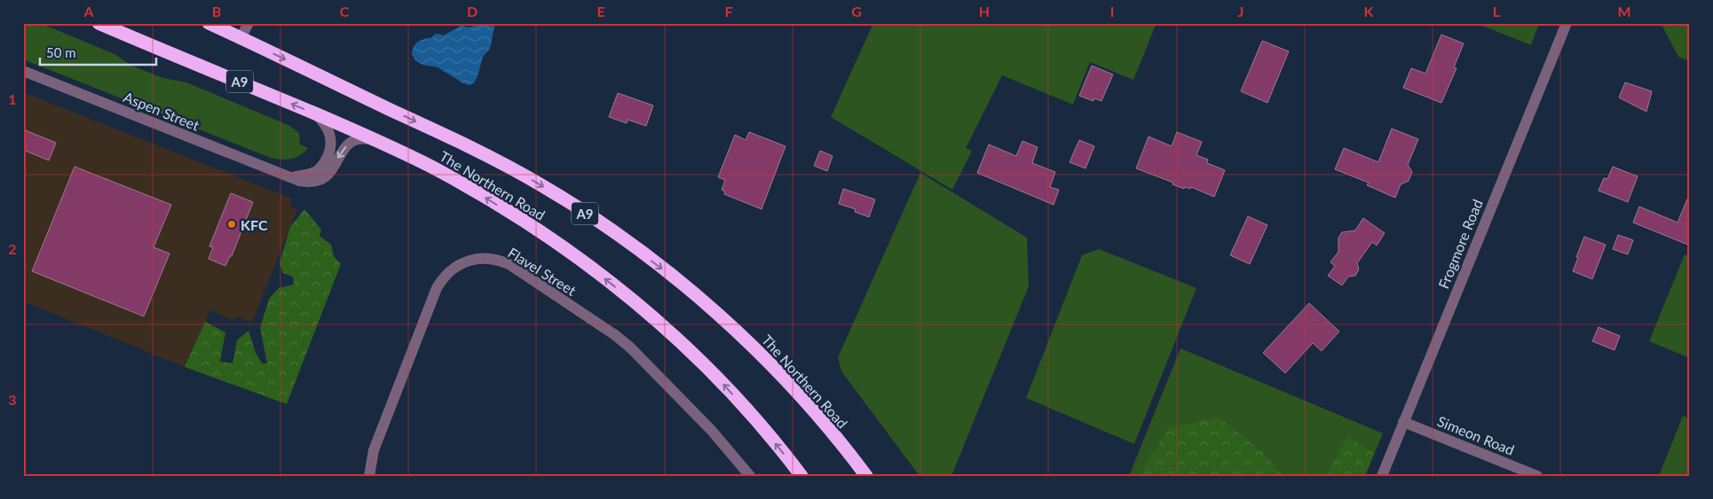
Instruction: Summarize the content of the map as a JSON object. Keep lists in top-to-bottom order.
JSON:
{
  "streets": {
    "highway": ["A9", "The Northern Road"],
    "street": [
      "Aspen Street",
      "Frogmore Road",
      "Flavel Street",
      "Simeon Road"
    ]
  },
  "crossings": [
    ["Aspen Street", "The Northern Road"],
    ["Frogmore Road", "Simeon Road"]
  ],
  "places": ["KFC"],
  "scale_bar": "50 m",
  "grid": {
    "columns": [
      "A",
      "B",
      "C",
      "D",
      "E",
      "F",
      "G",
      "H",
      "I",
      "J",
      "K",
      "L",
      "M"
    ],
    "rows": ["1", "2", "3"]
  }
}
